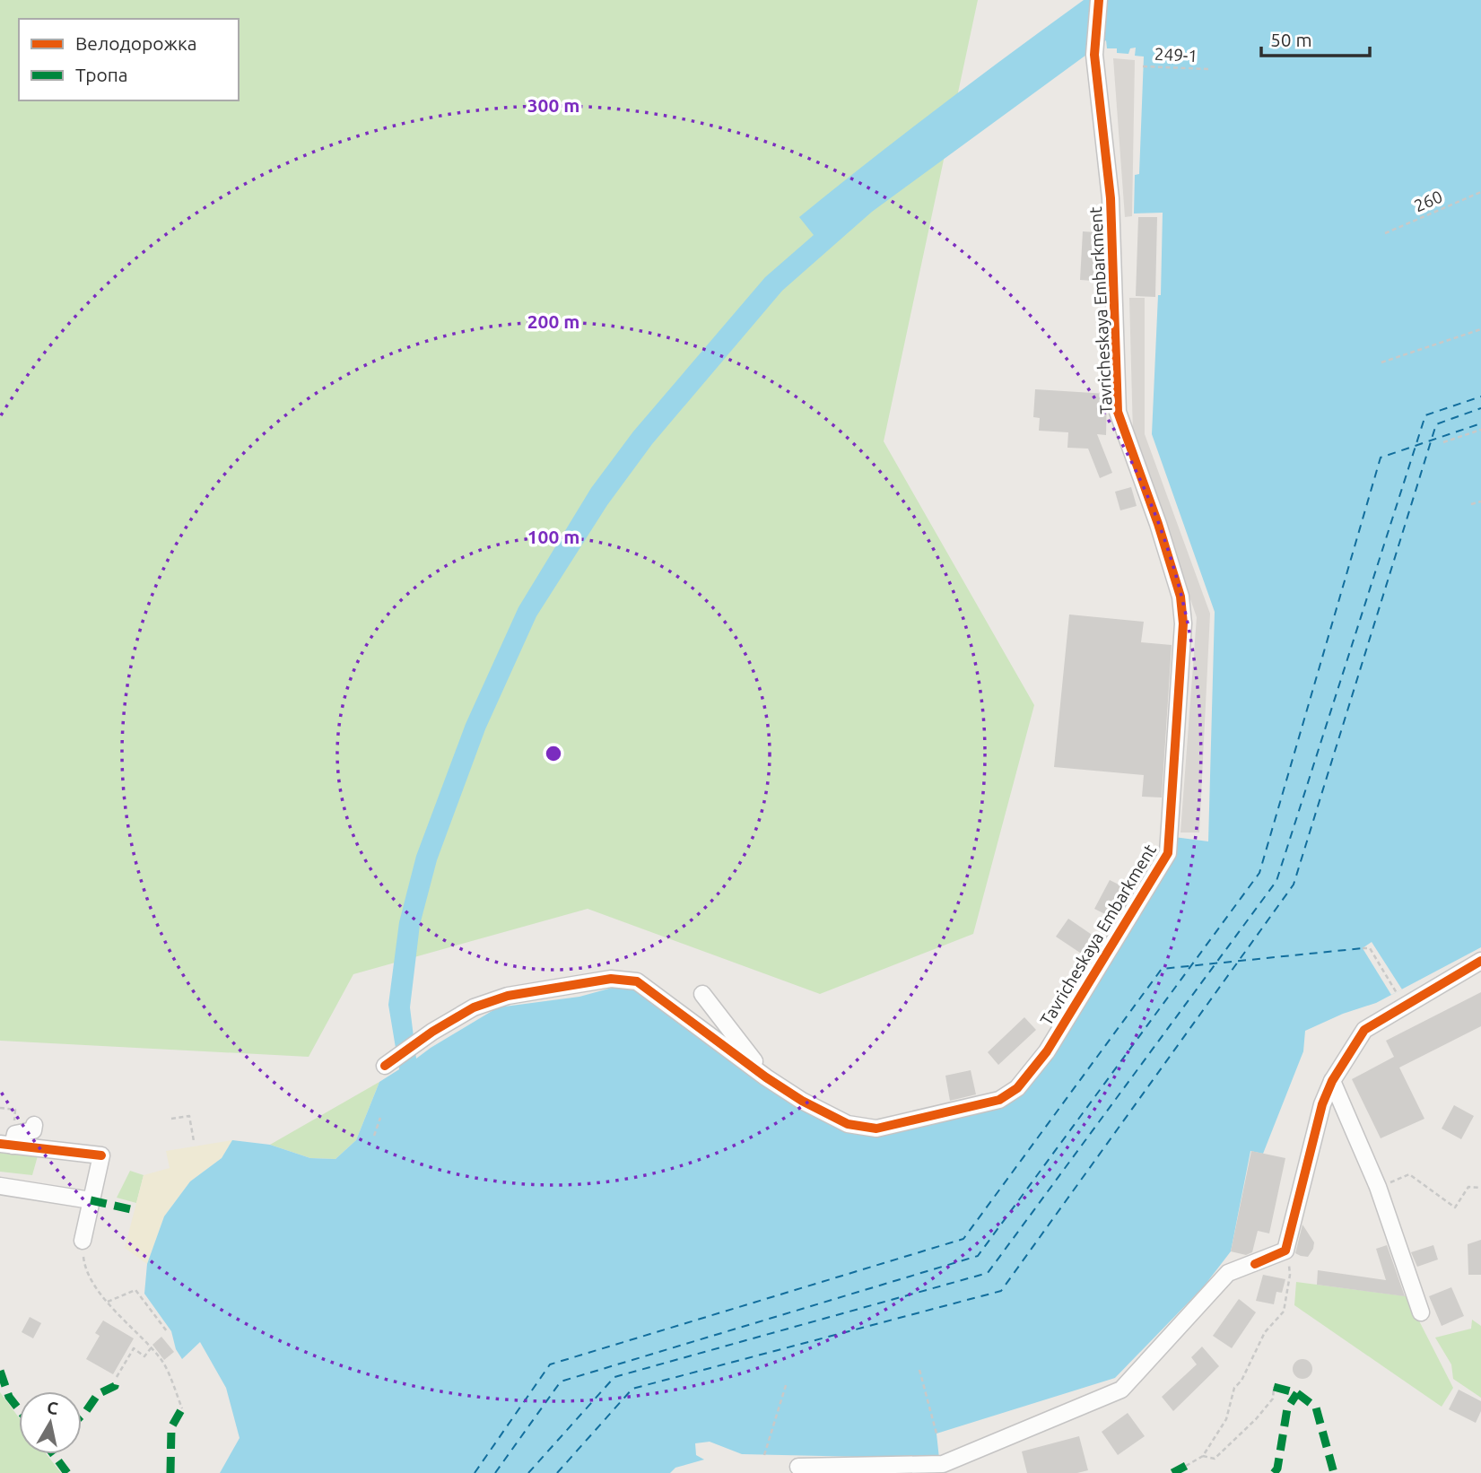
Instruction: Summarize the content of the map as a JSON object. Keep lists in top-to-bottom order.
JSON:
{
  "streets": {
    "street": ["Tavricheskaya Embarkment"],
    "path": ["249-1", "260"]
  },
  "legend": ["Велодорожка", "Тропа"],
  "scale_bar": "50 m",
  "north": "top",
  "rings": ["300 m", "200 m", "100 m"]
}
